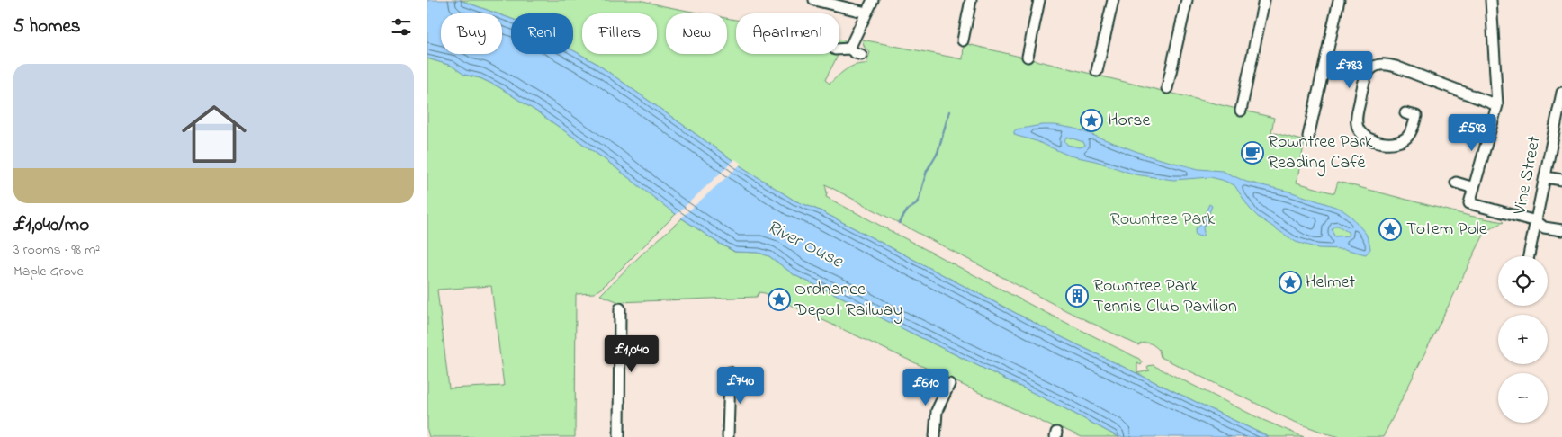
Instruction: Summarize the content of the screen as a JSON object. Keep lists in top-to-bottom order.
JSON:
{
  "streets": {
    "street": ["Vine Street"]
  },
  "water": ["River Ouse"],
  "parks": ["Rowntree Park"],
  "places": {
    "place": [
      "Horse",
      "Totem Pole",
      "Helmet",
      "Ordnance Depot Railway"
    ],
    "cafe": ["Rowntree Park Reading Café"],
    "building": ["Rowntree Park Tennis Club Pavilion"]
  },
  "page": {
    "heading": "5 homes",
    "chip": [
      "Buy",
      "Rent",
      "Filters",
      "New",
      "Apartment"
    ],
    "price": [
      "£783",
      "£593",
      "£1,040",
      "£740",
      "£610"
    ],
    "list": [
      {
        "name": "£1,040/mo",
        "note": "3 rooms · 98 m² · Maple Grove"
      }
    ],
    "map_buttons": ["+", "−"]
  }
}
